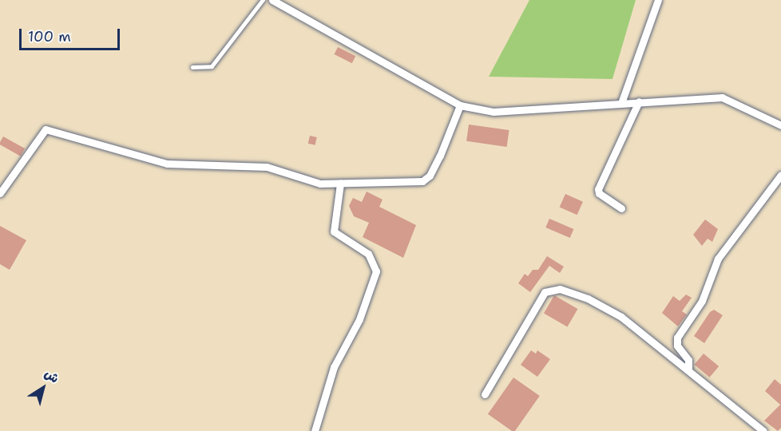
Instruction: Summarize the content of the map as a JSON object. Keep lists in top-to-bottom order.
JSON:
{
  "scale_bar": "100 m",
  "north": "top right"
}
